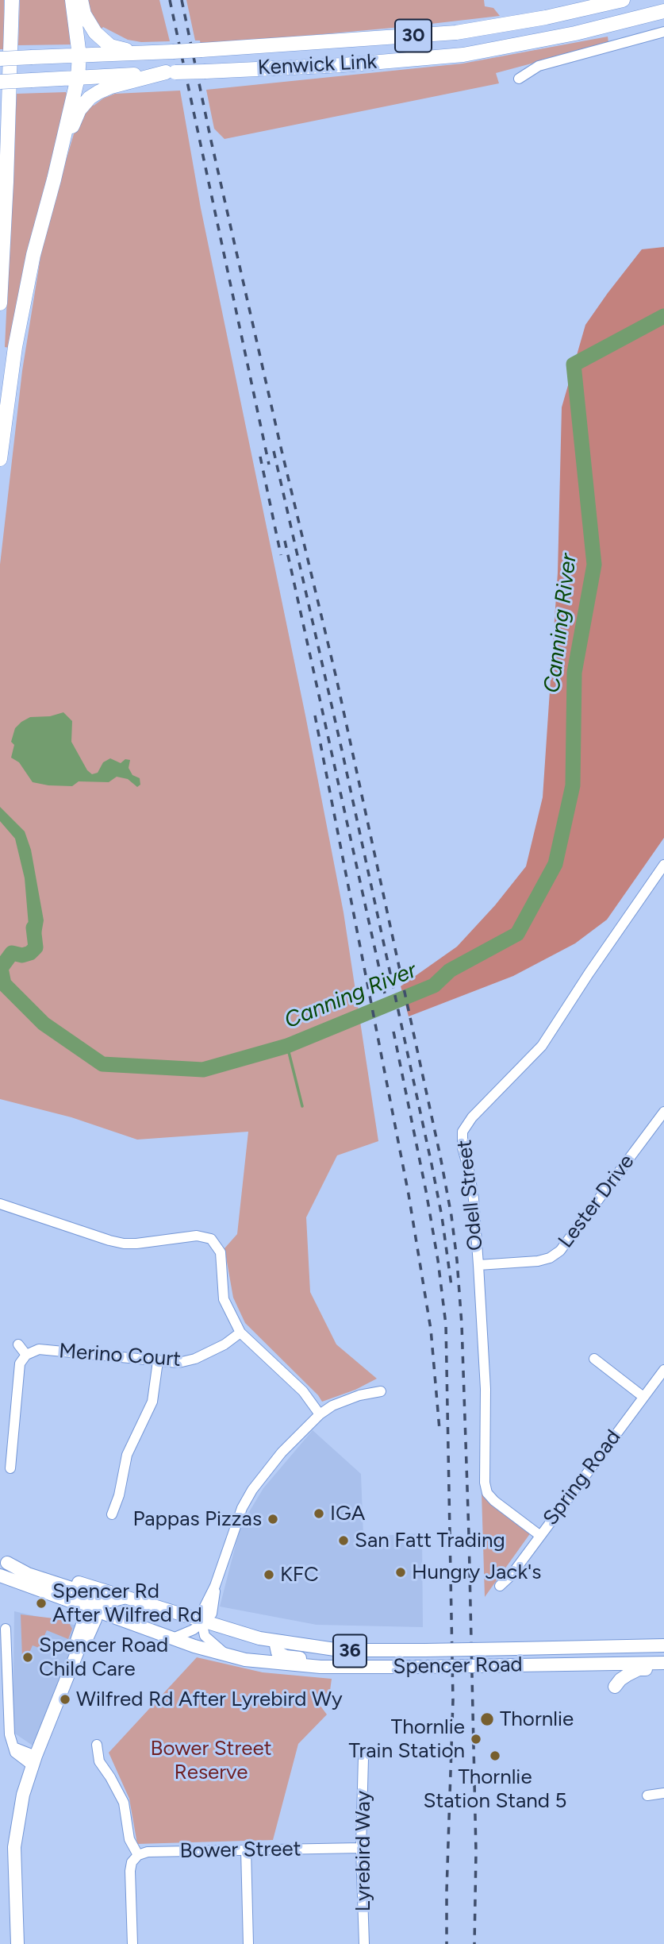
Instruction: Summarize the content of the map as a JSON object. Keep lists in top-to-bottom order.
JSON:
{
  "streets": {
    "highway": ["30", "Kenwick Link"],
    "main road": ["36", "Spencer Road"],
    "street": [
      "Odell Street",
      "Lester Drive",
      "Merino Court",
      "Spring Road",
      "Bower Street",
      "Lyrebird Way"
    ]
  },
  "crossings": [
    ["Odell Street", "Lester Drive"],
    ["Odell Street", "Spring Road"],
    ["Bower Street", "Lyrebird Way"]
  ],
  "water": ["Canning River"],
  "parks": ["Bower Street Reserve"],
  "places": [
    "IGA",
    "Pappas Pizzas",
    "San Fatt Trading",
    "Hungry Jack's",
    "KFC",
    "Spencer Rd After Wilfred Rd",
    "Spencer Road Child Care",
    "Wilfred Rd After Lyrebird Wy",
    "Thornlie",
    "Thornlie Train Station",
    "Thornlie Station Stand 5"
  ]
}
